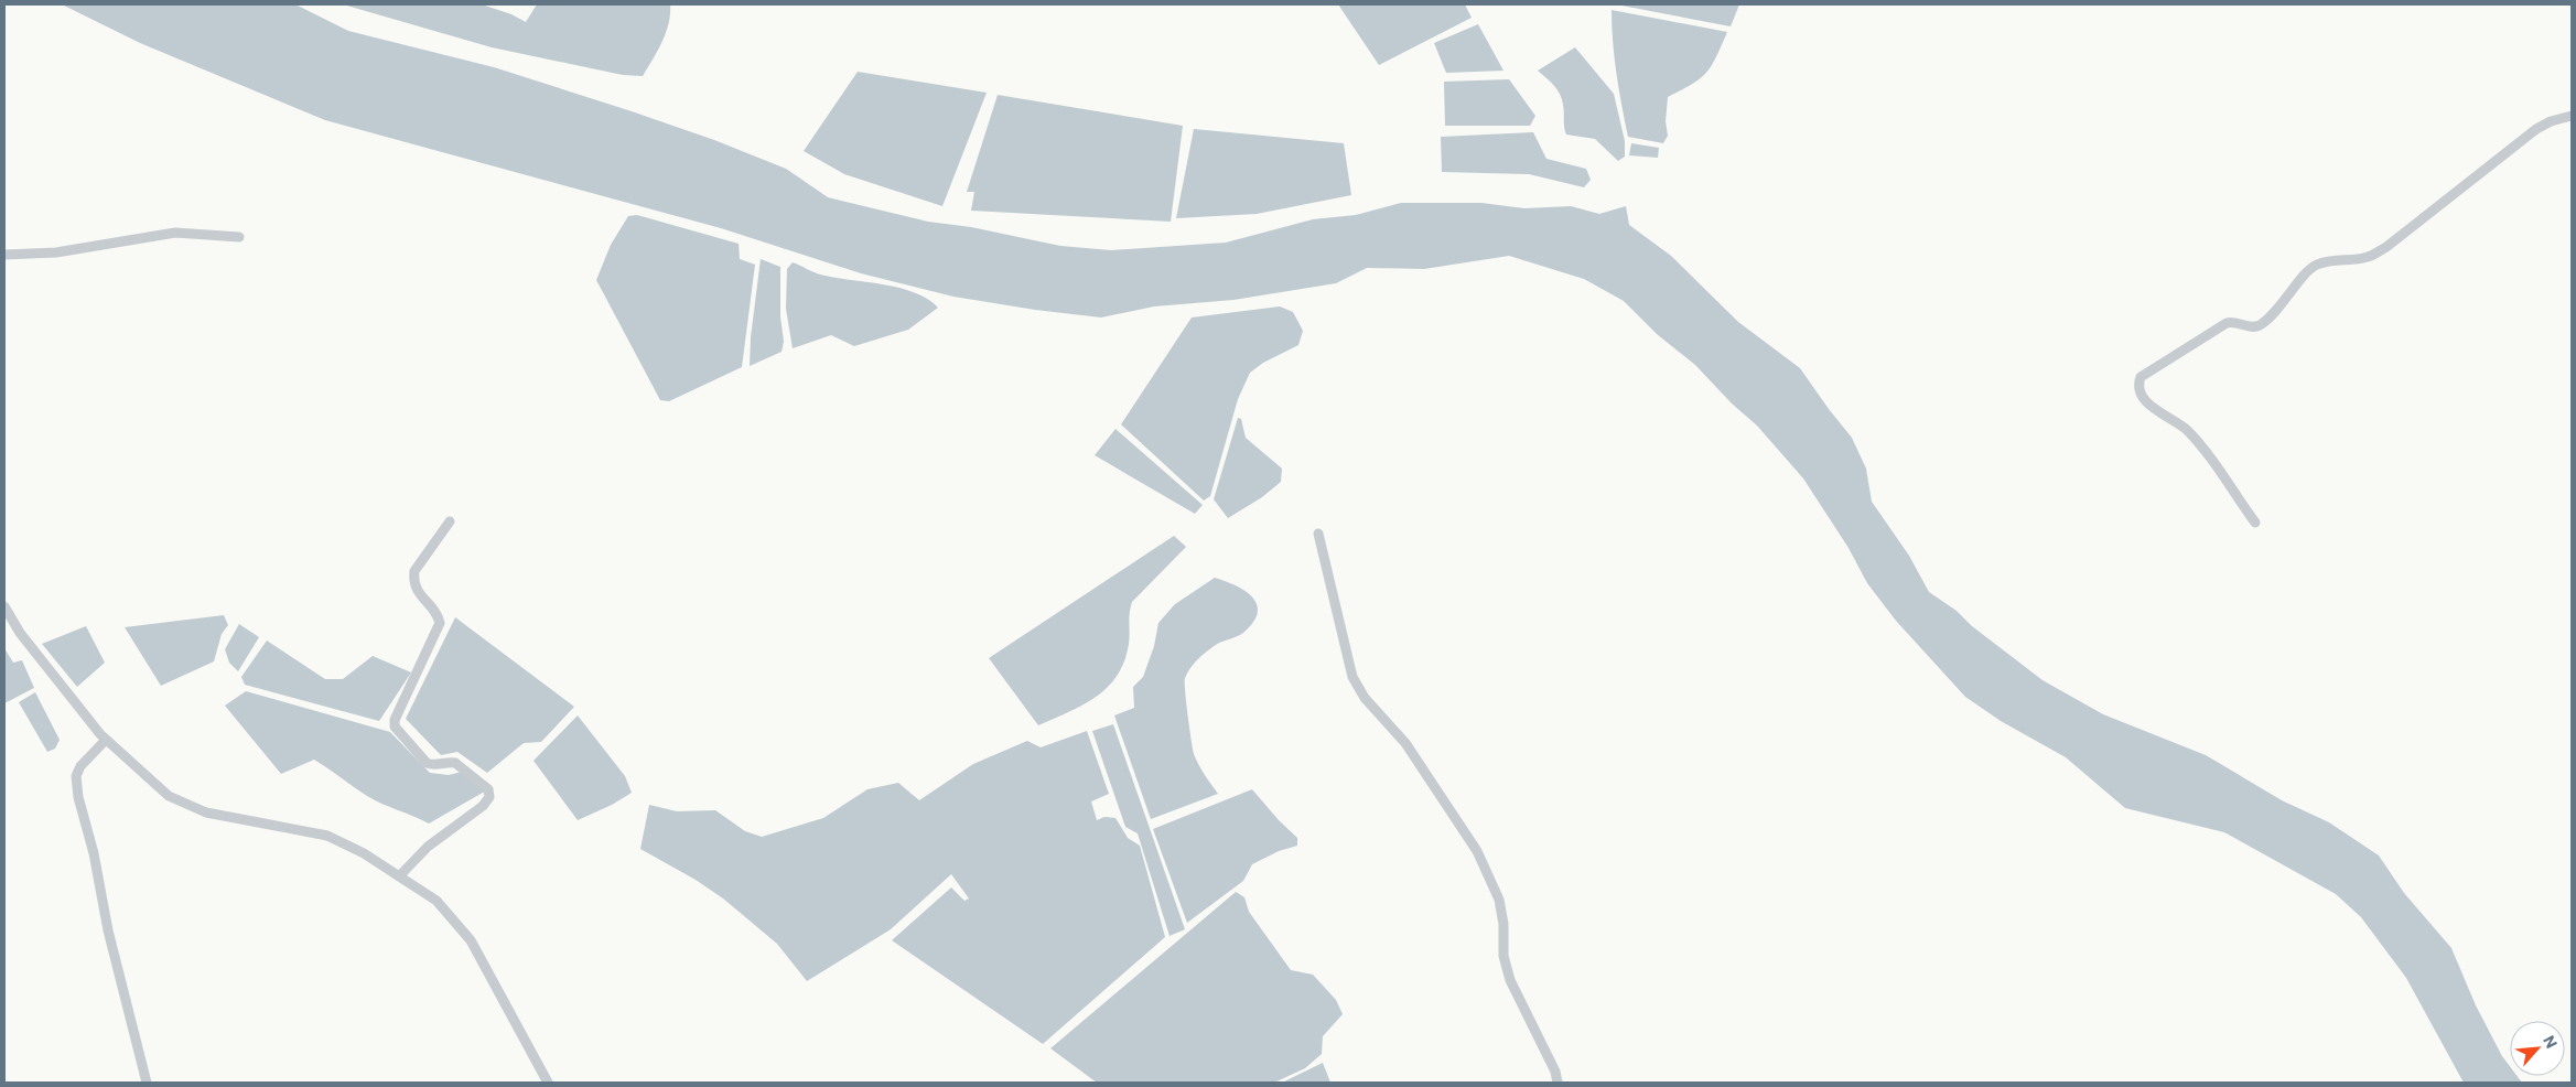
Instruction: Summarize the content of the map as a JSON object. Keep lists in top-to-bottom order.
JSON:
{
  "north": "top right"
}
